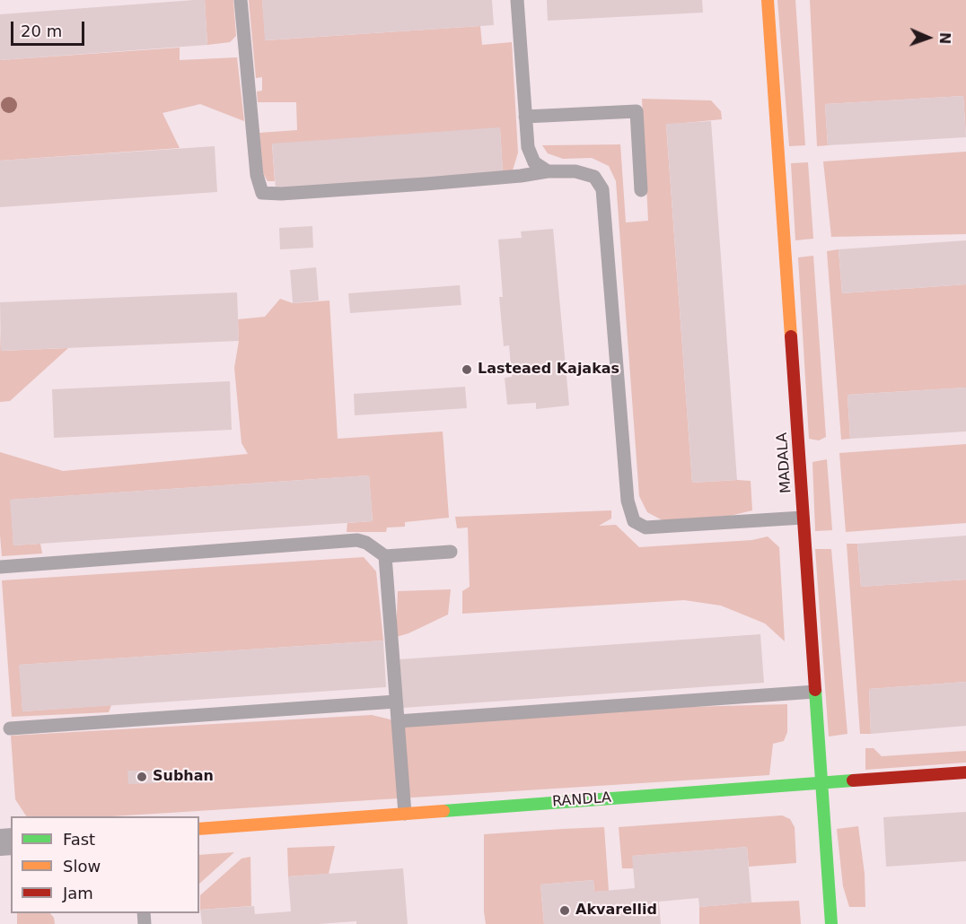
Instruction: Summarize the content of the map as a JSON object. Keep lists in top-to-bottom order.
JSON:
{
  "streets": {
    "street": ["MADALA", "RANDLA"]
  },
  "crossings": [
    ["MADALA", "RANDLA"]
  ],
  "places": ["Lasteaed Kajakas", "Subhan", "Akvarellid"],
  "legend": ["Fast", "Slow", "Jam"],
  "scale_bar": "20 m",
  "north": "right"
}
